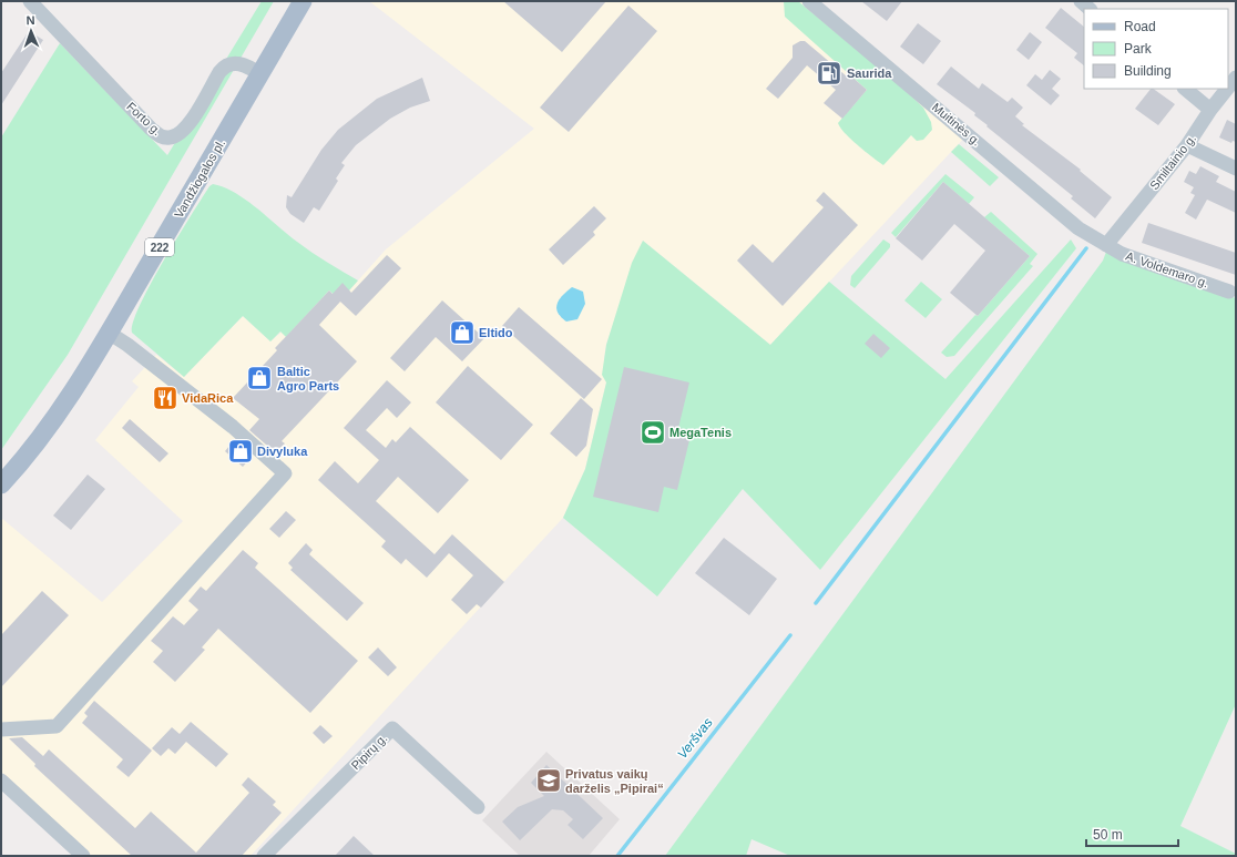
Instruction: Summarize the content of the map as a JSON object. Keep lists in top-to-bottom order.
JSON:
{
  "streets": {
    "main road": ["Vandžiogalos pl.", "222"],
    "street": [
      "Forto g.",
      "Muitinės g.",
      "Smiltainio g.",
      "A. Voldemaro g.",
      "Pipirų g."
    ]
  },
  "crossings": [
    ["Forto g.", "Vandžiogalos pl."],
    ["Muitinės g.", "Smiltainio g."],
    ["Muitinės g.", "A. Voldemaro g."],
    ["Smiltainio g.", "A. Voldemaro g."]
  ],
  "water": ["Veršvas"],
  "places": {
    "fuel station": ["Saurida"],
    "shop": ["Eltido", "Baltic Agro Parts", "Divyluka"],
    "restaurant": ["VidaRica"],
    "sports": ["MegaTenis"],
    "school or university": ["Privatus vaikų darželis „Pipirai“"]
  },
  "legend": ["Road", "Park", "Building"],
  "scale_bar": "50 m",
  "north": "top"
}
